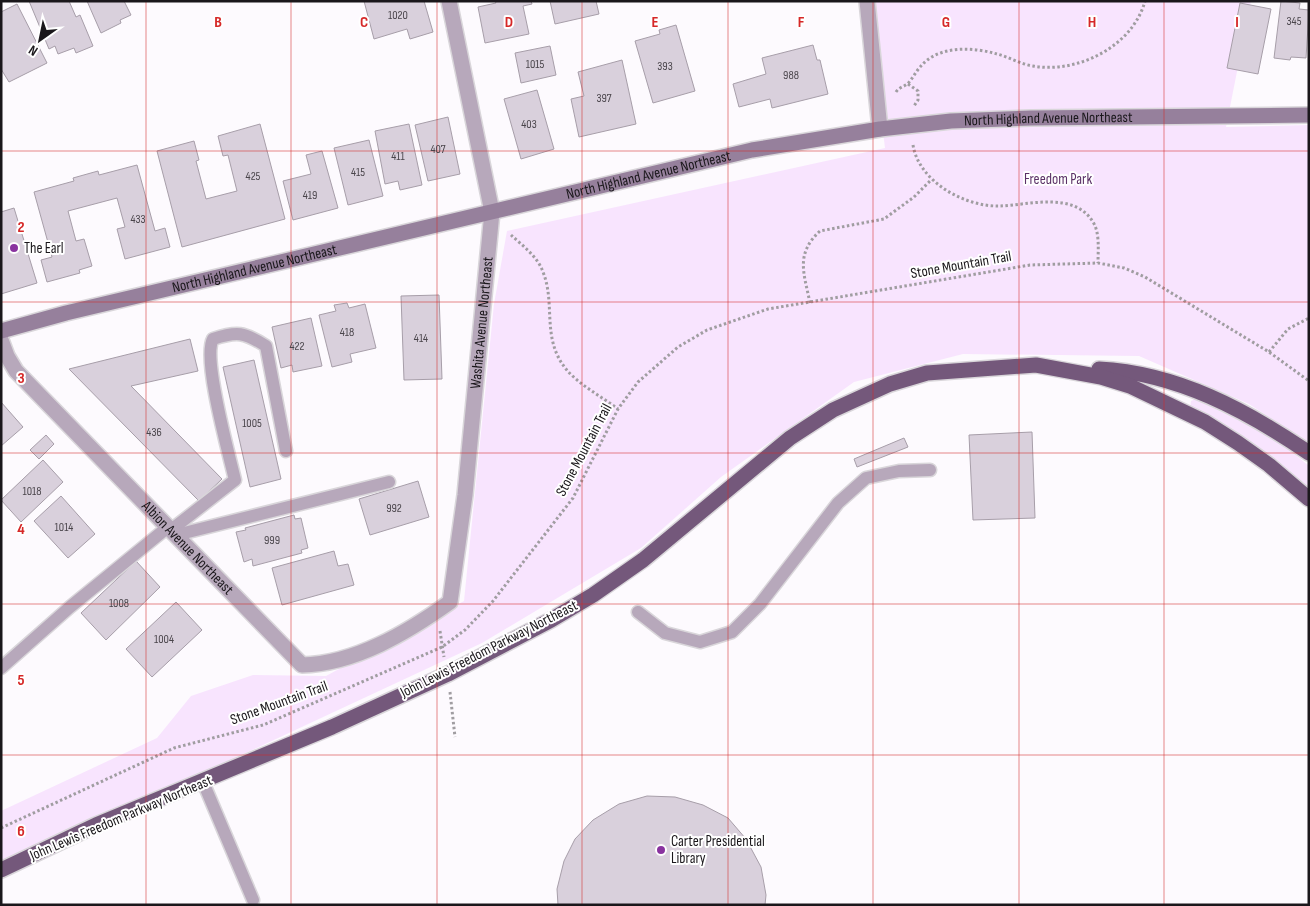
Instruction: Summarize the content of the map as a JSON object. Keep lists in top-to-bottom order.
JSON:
{
  "streets": {
    "highway": ["John Lewis Freedom Parkway Northeast"],
    "main road": ["North Highland Avenue Northeast"],
    "street": ["Washita Avenue Northeast", "Albion Avenue Northeast"],
    "path": ["Stone Mountain Trail"]
  },
  "crossings": [
    ["North Highland Avenue Northeast", "Washita Avenue Northeast"],
    ["Washita Avenue Northeast", "Albion Avenue Northeast"]
  ],
  "parks": ["Freedom Park"],
  "places": ["The Earl", "Carter Presidential Library"],
  "house_numbers": [
    "1020",
    "345",
    "1015",
    "393",
    "988",
    "397",
    "403",
    "407",
    "411",
    "415",
    "425",
    "419",
    "433",
    "418",
    "414",
    "422",
    "1005",
    "436",
    "1018",
    "992",
    "1014",
    "999",
    "1008",
    "1004"
  ],
  "north": "bottom left",
  "grid": {
    "columns": [
      "B",
      "C",
      "D",
      "E",
      "F",
      "G",
      "H",
      "I"
    ],
    "rows": [
      "2",
      "3",
      "4",
      "5",
      "6"
    ]
  }
}
